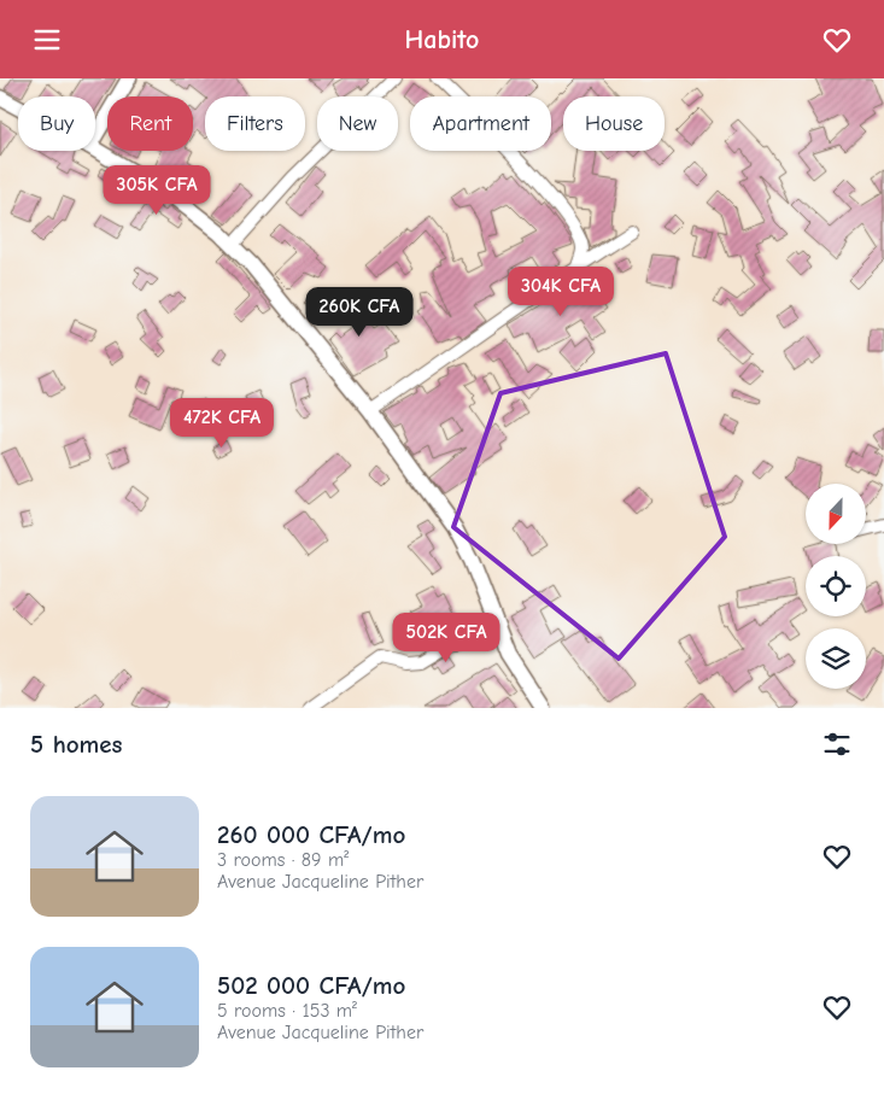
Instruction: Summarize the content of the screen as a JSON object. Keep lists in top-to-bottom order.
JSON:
{
  "north": "bottom",
  "page": {
    "header": "Habito",
    "chip": [
      "Buy",
      "Rent",
      "Filters",
      "New",
      "Apartment",
      "House"
    ],
    "price": [
      "305K CFA",
      "304K CFA",
      "260K CFA",
      "472K CFA",
      "502K CFA"
    ],
    "heading": "5 homes",
    "list": [
      {
        "name": "260 000 CFA/mo",
        "note": "3 rooms · 89 m² · Avenue Jacqueline Pither"
      },
      {
        "name": "502 000 CFA/mo",
        "note": "5 rooms · 153 m² · Avenue Jacqueline Pither"
      }
    ]
  }
}
